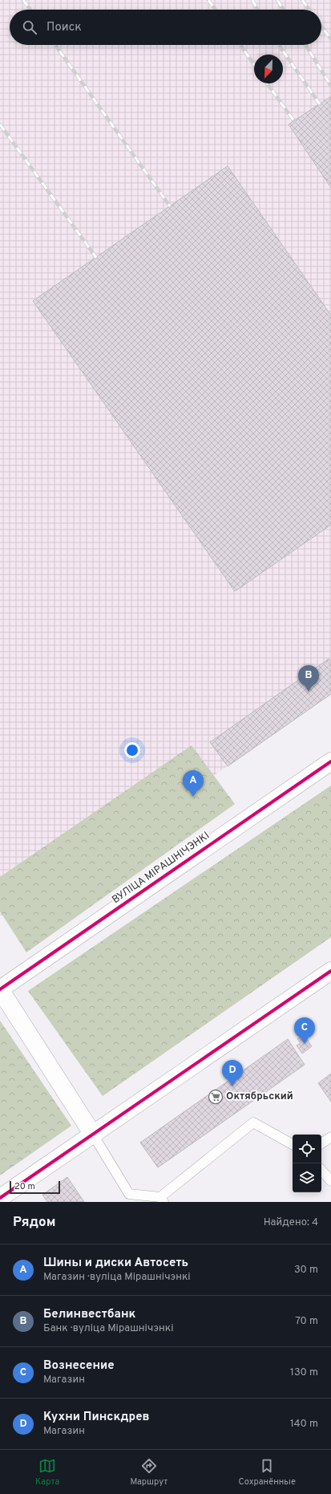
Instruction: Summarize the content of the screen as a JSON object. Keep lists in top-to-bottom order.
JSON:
{
  "streets": {
    "street": ["ВУЛІЦА МІРАШНІЧЭНКІ"]
  },
  "places": {
    "supermarket": ["Октябрьский"]
  },
  "scale_bar": "20 m",
  "north": "bottom left",
  "page": {
    "search": "Поиск",
    "pins": [
      "B",
      "A",
      "C",
      "D"
    ],
    "scale": "20 m",
    "heading": ["Рядом", "Найдено: 4"],
    "list": [
      {
        "mark": "A",
        "name": "Шины и диски Автосеть",
        "note": "Магазин · вуліца Мірашнічэнкі",
        "value": "30 m"
      },
      {
        "mark": "B",
        "name": "Белинвестбанк",
        "note": "Банк · вуліца Мірашнічэнкі",
        "value": "70 m"
      },
      {
        "mark": "C",
        "name": "Вознесение",
        "note": "Магазин",
        "value": "130 m"
      },
      {
        "mark": "D",
        "name": "Кухни Пинскдрев",
        "note": "Магазин",
        "value": "140 m"
      }
    ],
    "nav": ["Карта", "Маршрут", "Сохранённые"]
  }
}
